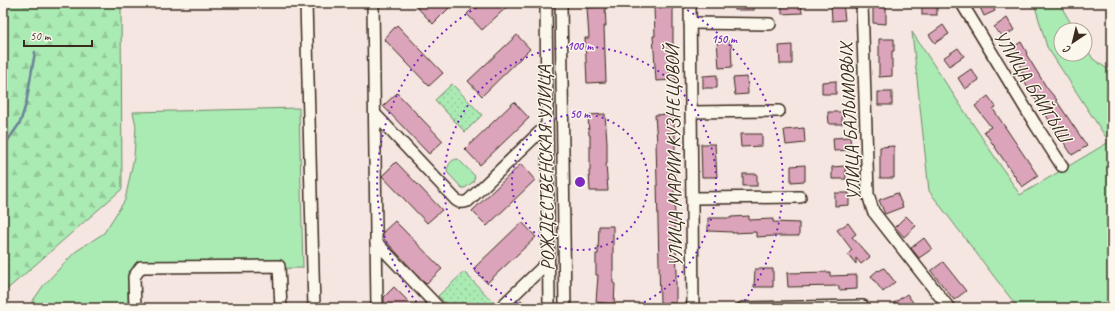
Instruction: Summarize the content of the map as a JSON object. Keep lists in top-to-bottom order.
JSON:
{
  "streets": {
    "street": [
      "УЛИЦА БАЙГЫШ",
      "УЛИЦА БАЛЫМОВЫХ",
      "УЛИЦА МАРИИ КУЗНЕЦОВОЙ",
      "РОЖДЕСТВЕНСКАЯ УЛИЦА"
    ]
  },
  "scale_bar": "50 m",
  "north": "bottom left",
  "rings": ["150 m", "100 m", "50 m"]
}
